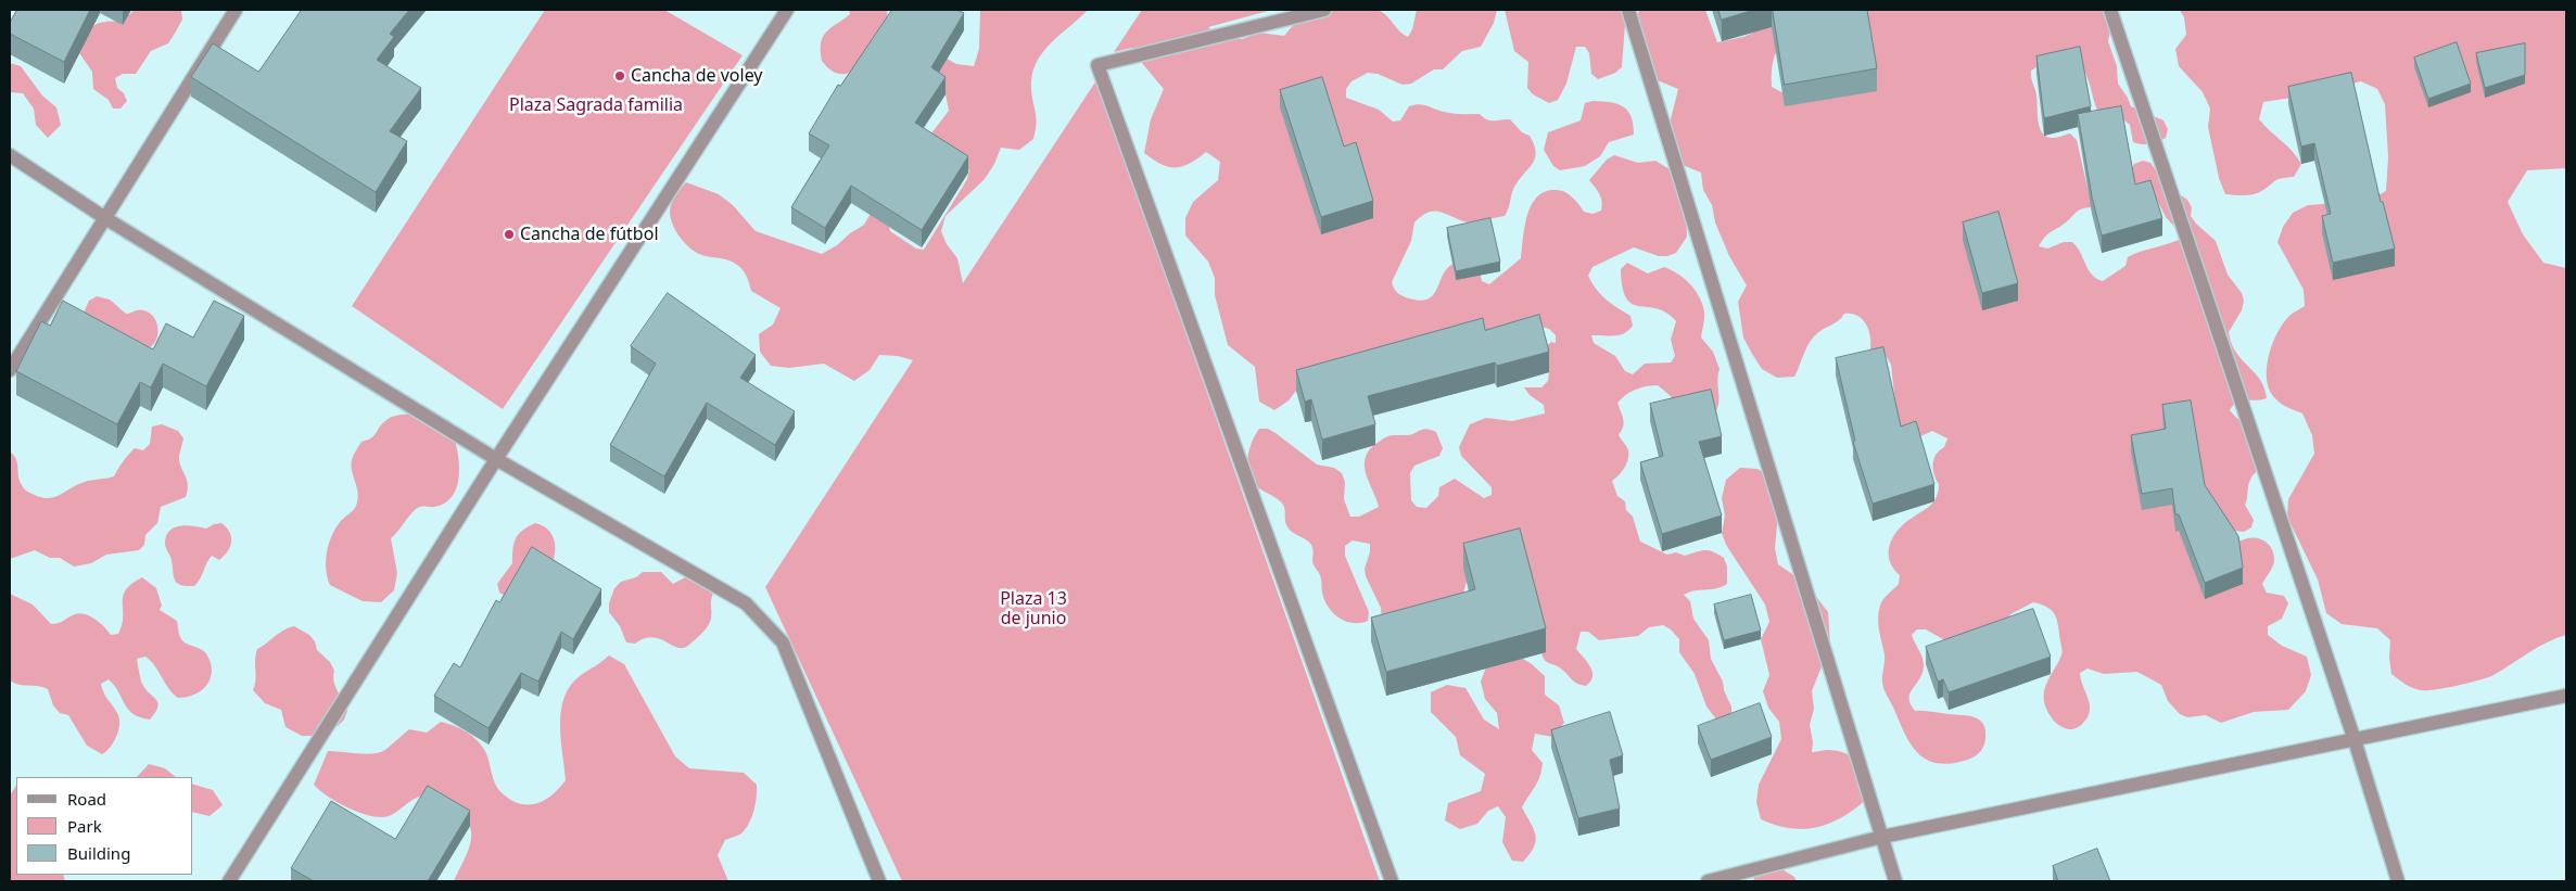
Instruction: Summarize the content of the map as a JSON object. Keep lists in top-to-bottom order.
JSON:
{
  "parks": ["Plaza Sagrada familia", "Plaza 13 de junio"],
  "places": ["Cancha de voley", "Cancha de fútbol"],
  "legend": ["Road", "Park", "Building"]
}
